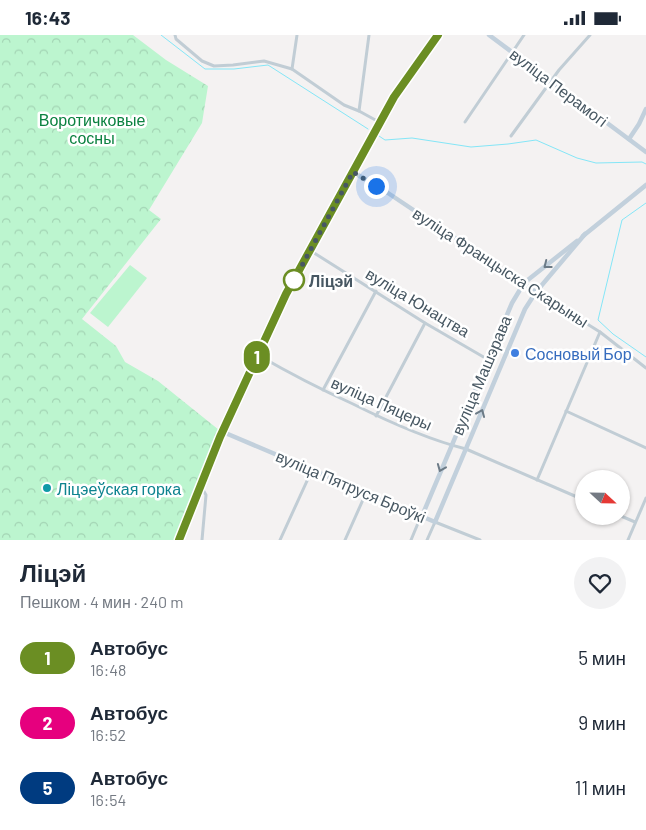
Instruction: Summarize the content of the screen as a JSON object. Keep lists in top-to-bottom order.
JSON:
{
  "streets": {
    "street": [
      "вуліца Перамогі",
      "вуліца Францыска Скарыны",
      "вуліца Юнацтва",
      "вуліца Машэрава",
      "вуліца Пяцеры",
      "вуліца Пятруся Броўкі"
    ]
  },
  "crossings": [
    ["вуліца Францыска Скарыны", "вуліца Машэрава"],
    ["вуліца Юнацтва", "вуліца Машэрава"],
    ["вуліца Машэрава", "вуліца Пяцеры"],
    ["вуліца Машэрава", "вуліца Пятруся Броўкі"]
  ],
  "parks": ["Воротичковые сосны"],
  "places": ["Ліцэй", "Сосновый Бор", "Ліцэеўская горка"],
  "lines": ["bus line 1"],
  "north": "right",
  "page": {
    "status": "16:43",
    "on_map": "1",
    "heading": ["Ліцэй", "Пешком · 4 мин · 240 m"],
    "list": [
      {
        "mark": "1",
        "name": "Автобус",
        "note": "16:48",
        "value": "5 мин"
      },
      {
        "mark": "2",
        "name": "Автобус",
        "note": "16:52",
        "value": "9 мин"
      },
      {
        "mark": "5",
        "name": "Автобус",
        "note": "16:54",
        "value": "11 мин"
      }
    ]
  }
}
